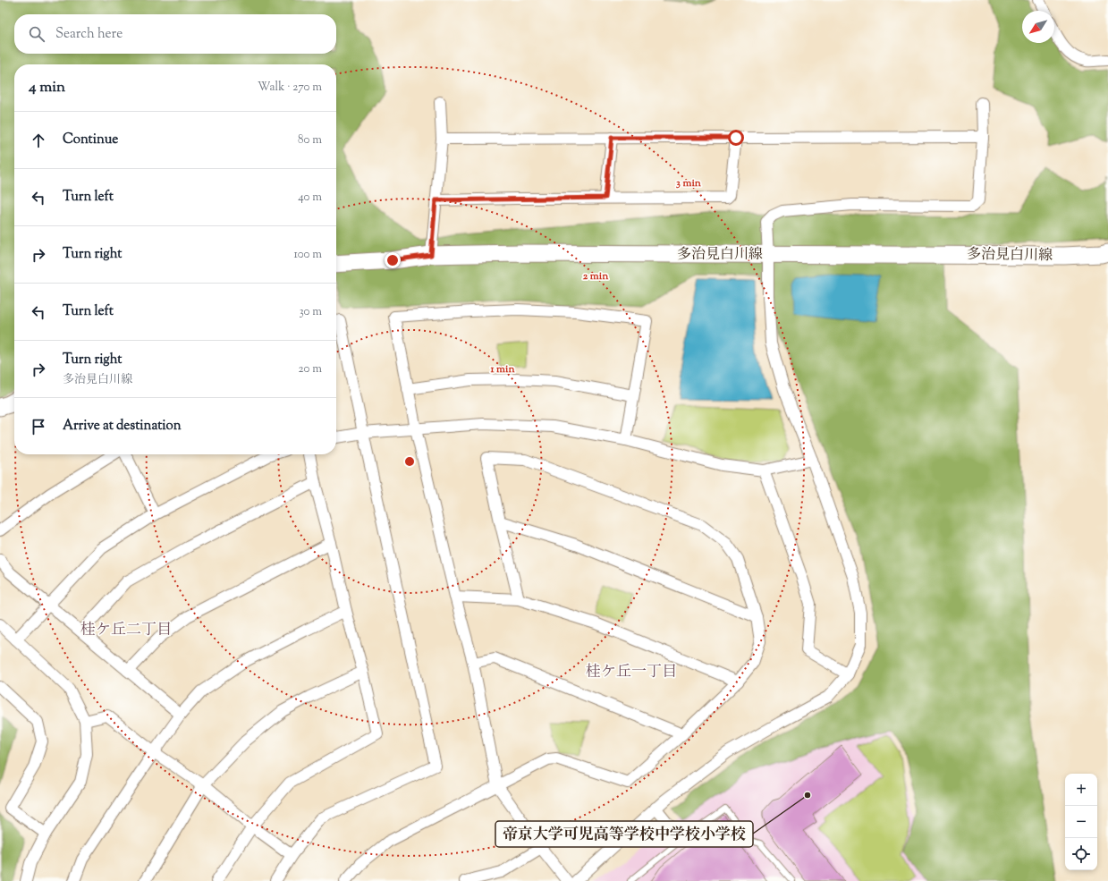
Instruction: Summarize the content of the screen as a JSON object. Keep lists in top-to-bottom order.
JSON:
{
  "streets": {
    "main road": ["多治見白川線"]
  },
  "districts": ["桂ケ丘二丁目", "桂ケ丘一丁目"],
  "places": ["帝京大学可児高等学校中学校小学校"],
  "north": "bottom left",
  "page": {
    "search": "Search here",
    "heading": ["4 min", "Walk · 270 m"],
    "list": [
      ["Continue", "80 m"],
      ["Turn left", "40 m"],
      ["Turn right", "100 m"],
      ["Turn left", "30 m"],
      ["Turn right", "多治見白川線", "20 m"],
      "Arrive at destination"
    ],
    "map_buttons": ["+", "−"]
  },
  "rings": ["3 min", "2 min", "1 min"]
}
